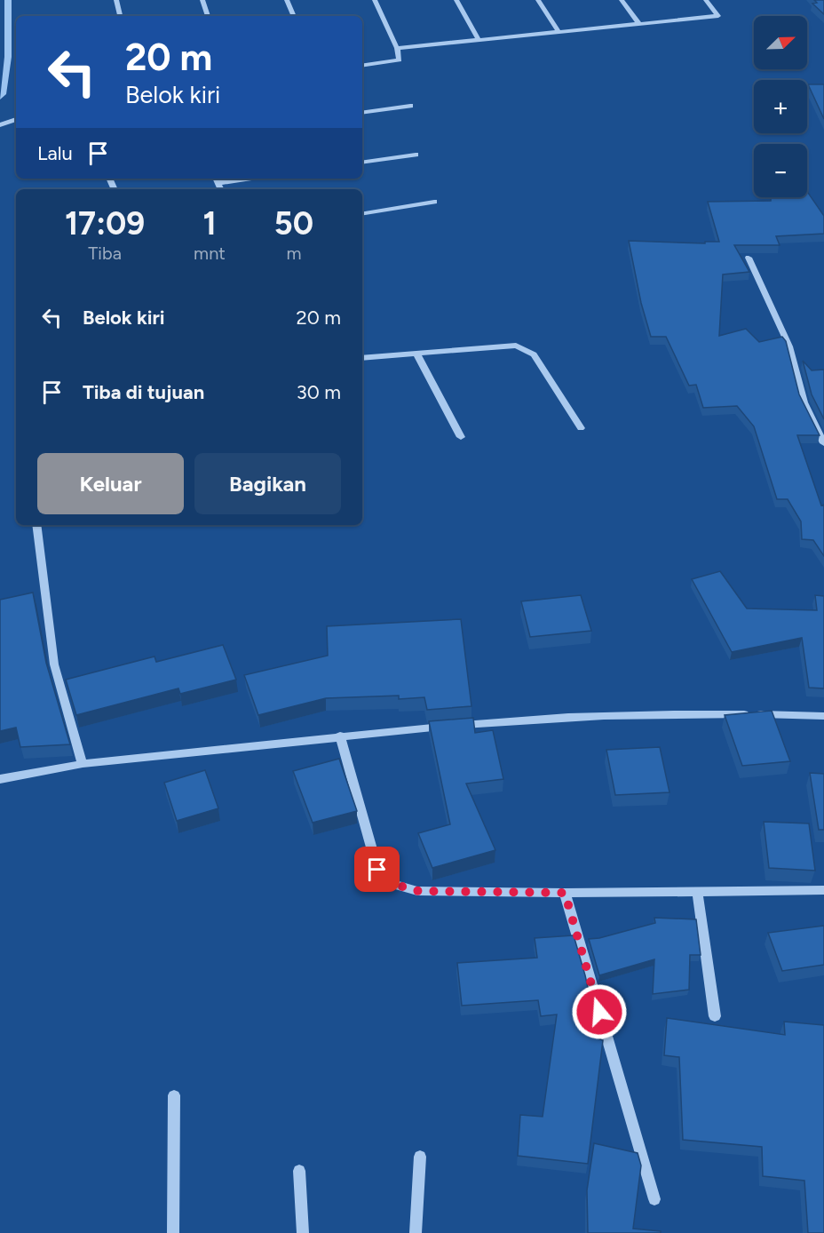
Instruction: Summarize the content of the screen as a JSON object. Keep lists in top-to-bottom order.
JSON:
{
  "north": "top right",
  "page": {
    "map_buttons": ["+", "−"],
    "turn": ["20 m", "Belok kiri"],
    "then": "Lalu",
    "eta": [
      "17:09",
      "Tiba",
      "1",
      "mnt",
      "50",
      "m"
    ],
    "list": [
      {
        "name": "Belok kiri",
        "value": "20 m"
      },
      {
        "name": "Tiba di tujuan",
        "value": "30 m"
      }
    ],
    "buttons": ["Keluar", "Bagikan"]
  }
}
